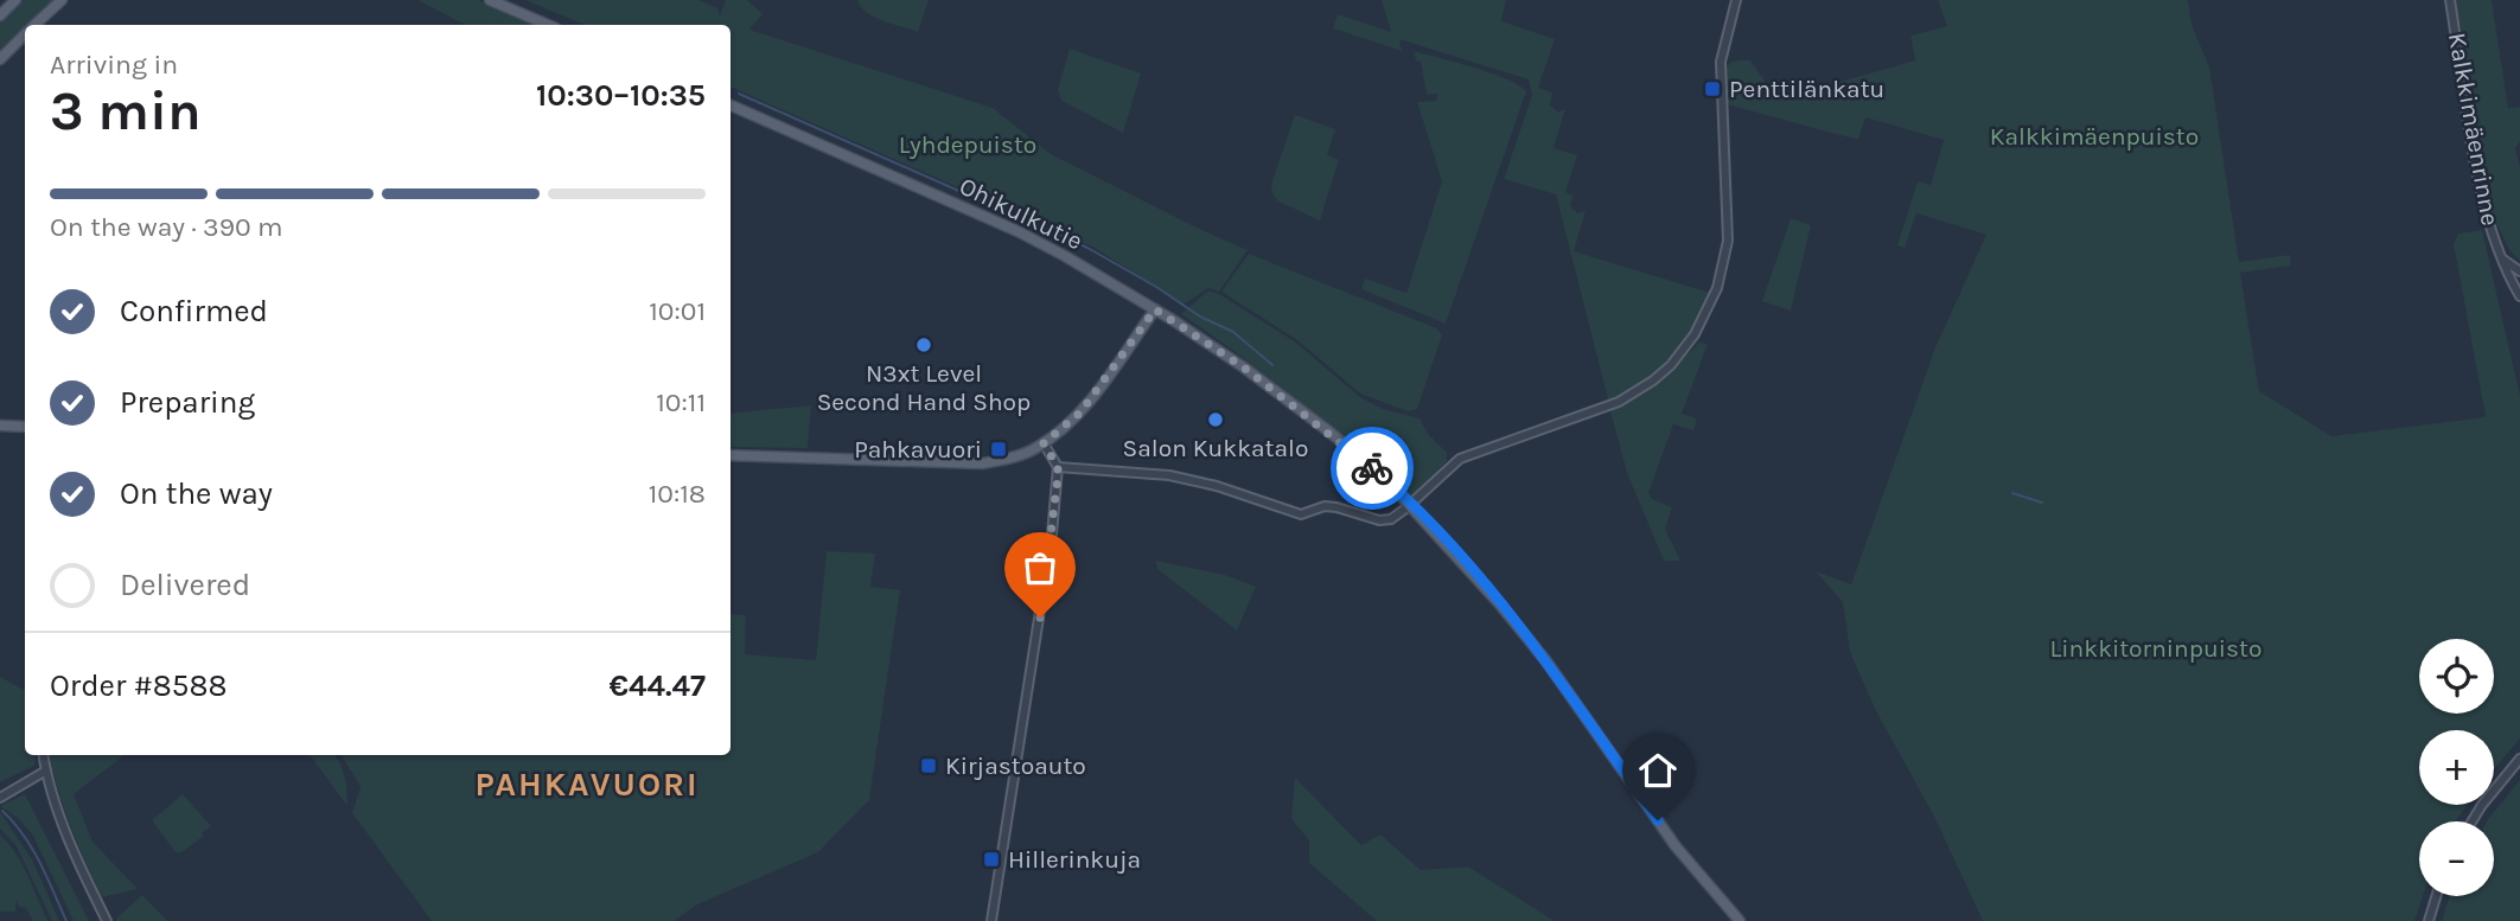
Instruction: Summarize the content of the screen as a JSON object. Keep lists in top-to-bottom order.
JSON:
{
  "streets": {
    "main road": ["Ohikulkutie"],
    "street": ["Kalkkimäenrinne"]
  },
  "districts": ["PAHKAVUORI"],
  "parks": ["Kalkkimäenpuisto", "Lyhdepuisto", "Linkkitorninpuisto"],
  "places": {
    "transit": [
      "Penttilänkatu",
      "Pahkavuori",
      "Kirjastoauto",
      "Hillerinkuja"
    ],
    "other": ["N3xt Level Second Hand Shop", "Salon Kukkatalo"]
  },
  "page": {
    "heading": ["3 min", "Arriving in", "10:30–10:35"],
    "panel": ["Order #8588", "€44.47"],
    "bar": "On the way · 390 m",
    "list": [
      ["Confirmed", "10:01"],
      ["Preparing", "10:11"],
      ["On the way", "10:18"],
      "Delivered"
    ],
    "map_buttons": ["+", "−"]
  }
}
